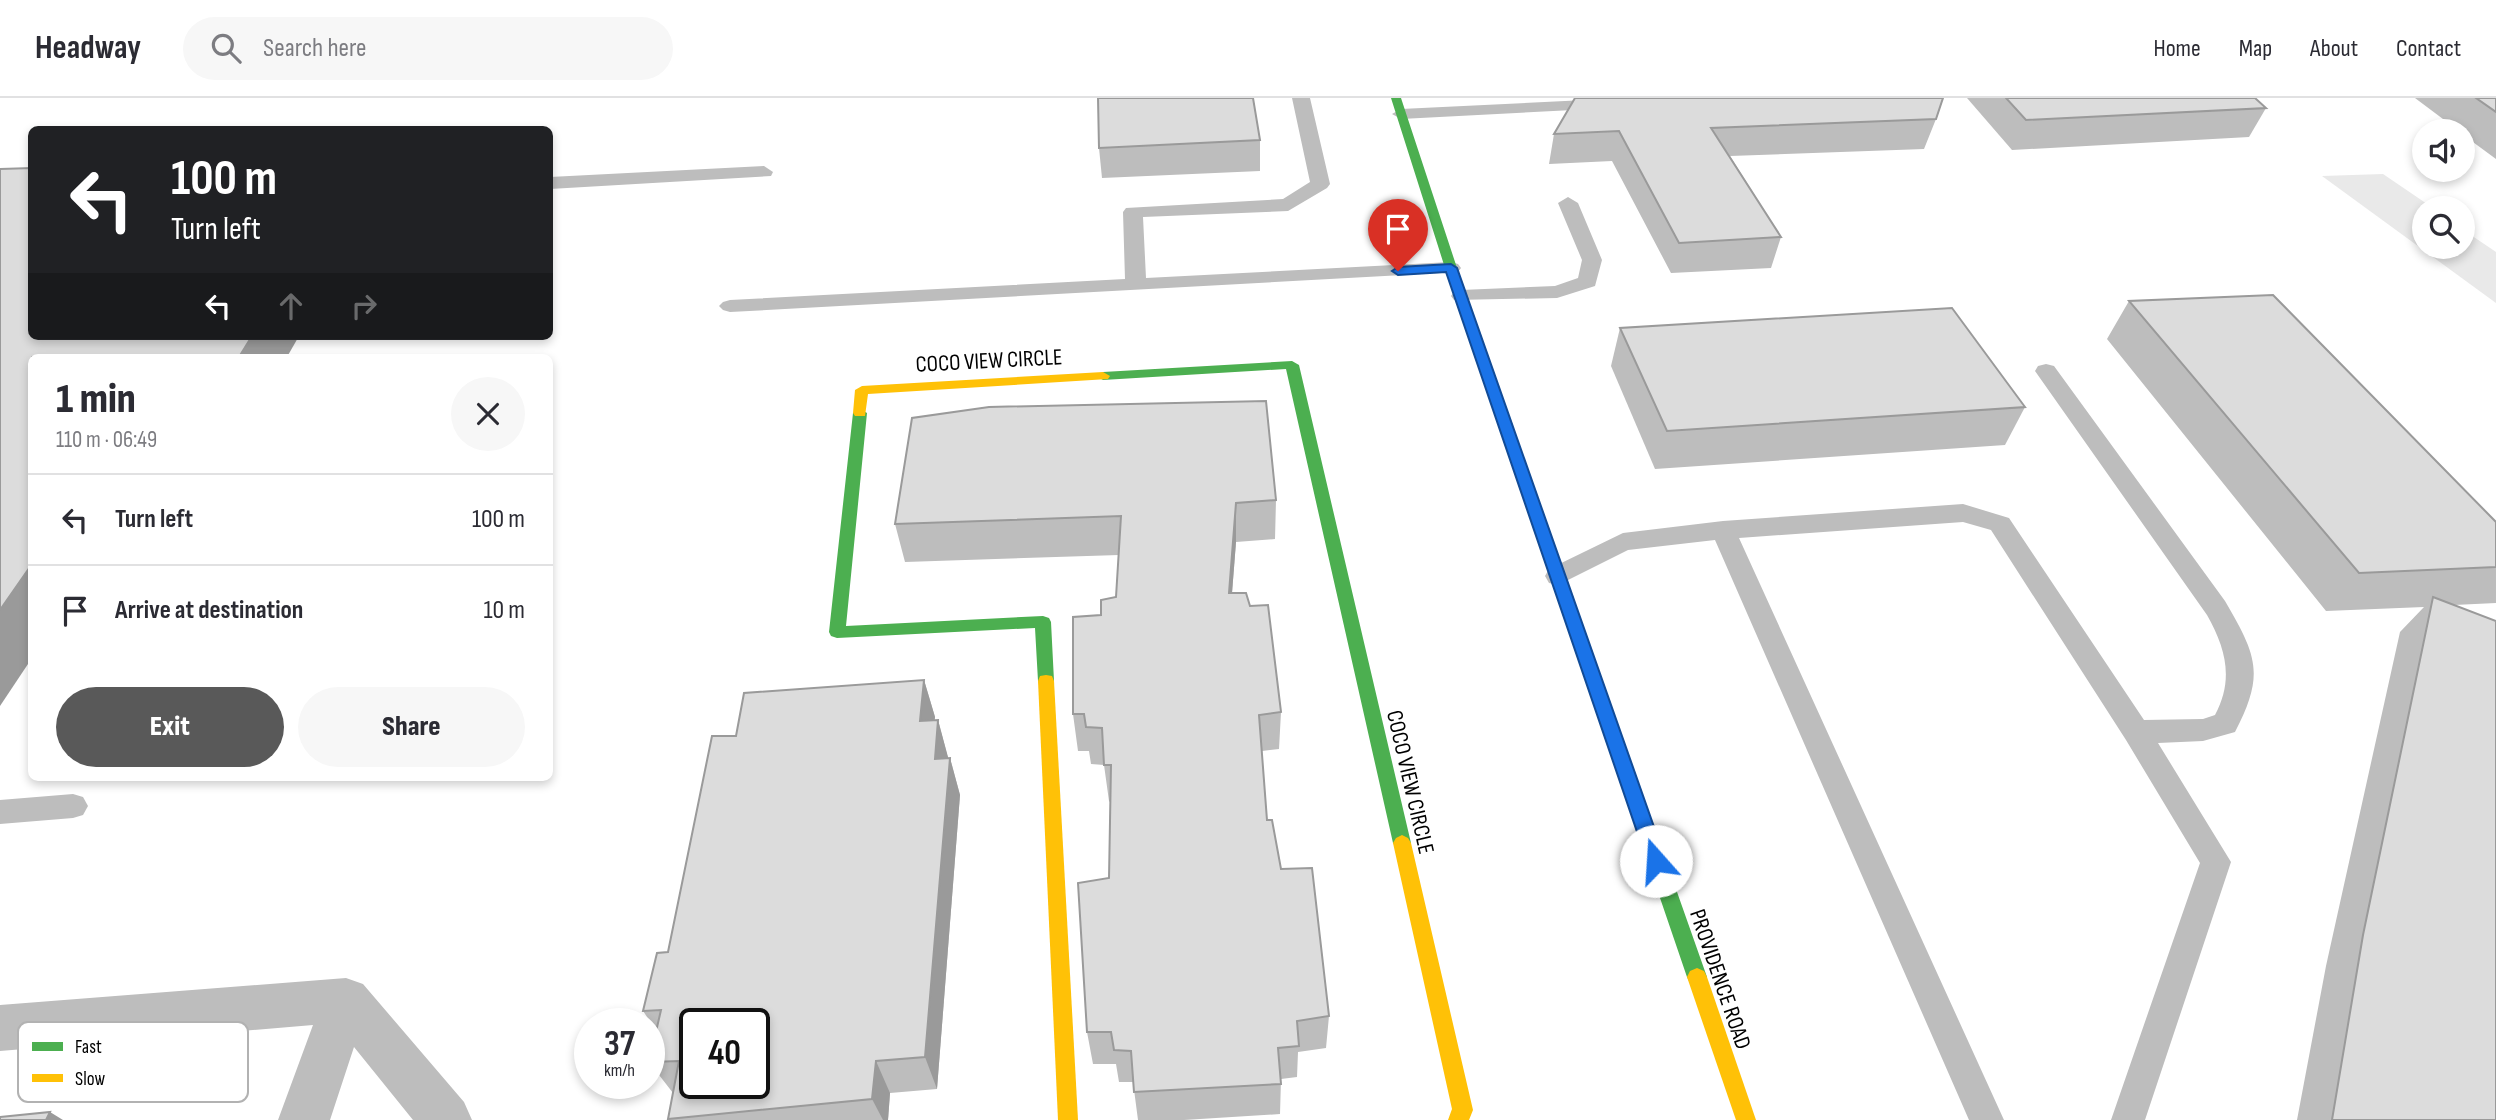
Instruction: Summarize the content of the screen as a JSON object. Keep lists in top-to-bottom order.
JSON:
{
  "streets": {
    "street": ["COCO VIEW CIRCLE", "PROVIDENCE ROAD"]
  },
  "legend": ["Fast", "Slow"],
  "page": {
    "header": "Headway",
    "search": "Search here",
    "nav": [
      "Home",
      "Map",
      "About",
      "Contact"
    ],
    "turn": ["100 m", "Turn left"],
    "heading": ["1 min", "110 m · 06:49"],
    "list": [
      {
        "name": "Turn left",
        "value": "100 m"
      },
      {
        "name": "Arrive at destination",
        "value": "10 m"
      }
    ],
    "buttons": ["Exit", "Share"],
    "speed": "37 km/h",
    "limit": "40"
  }
}
